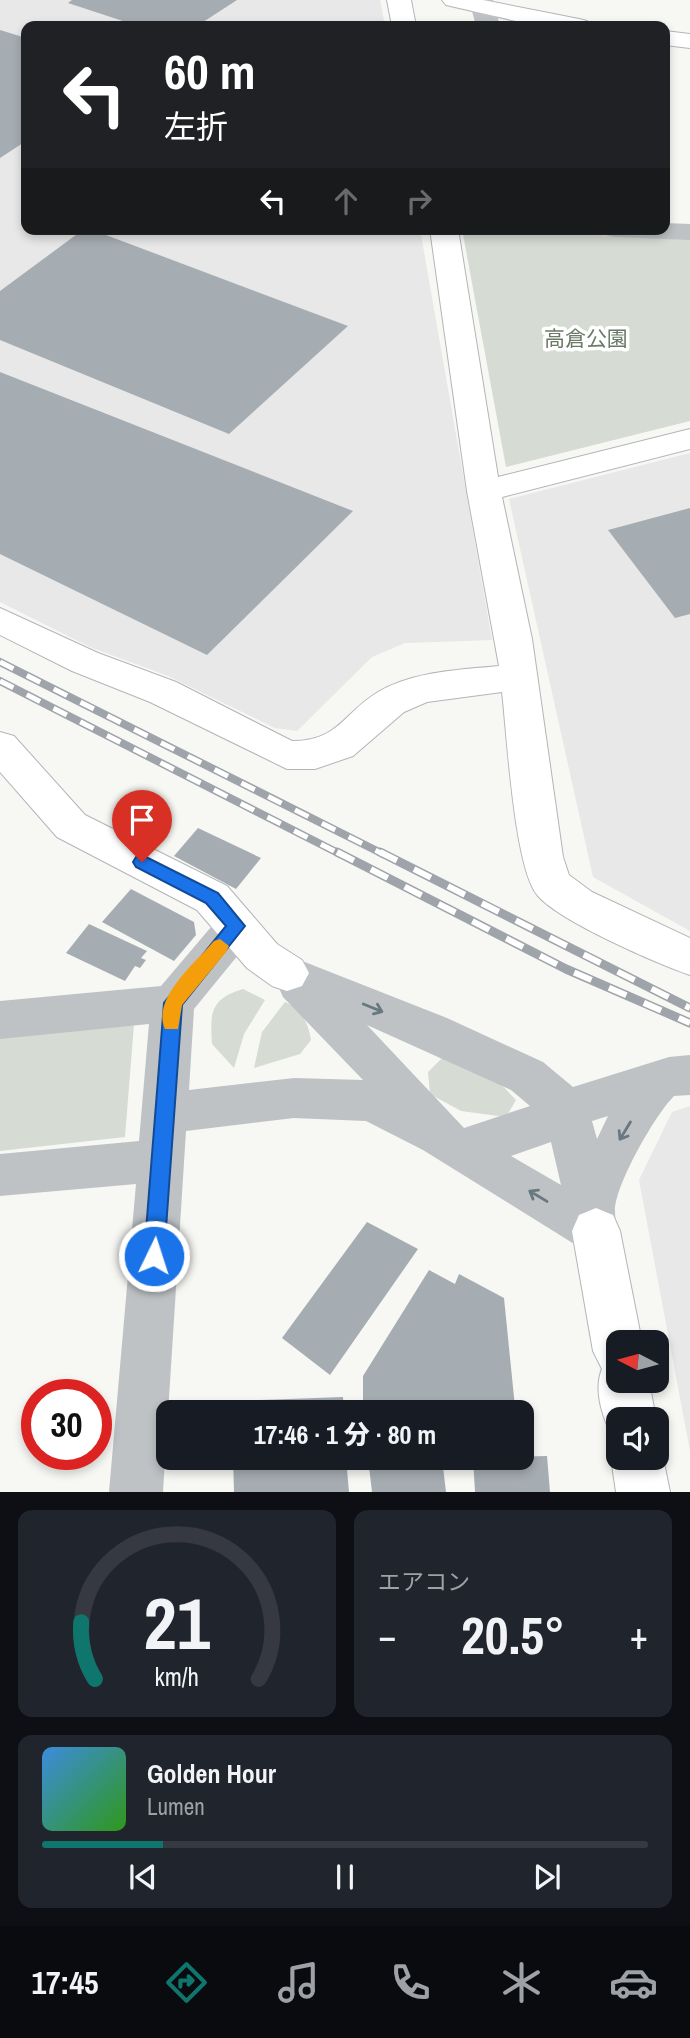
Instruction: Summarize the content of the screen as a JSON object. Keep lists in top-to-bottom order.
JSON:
{
  "parks": ["高倉公園"],
  "north": "left",
  "page": {
    "turn": ["60 m", "左折"],
    "limit": "30",
    "trip": "17:46 · 1 分 · 80 m",
    "tile": "エアコン",
    "heat": ["−", "20.5°", "+"],
    "song": ["Golden Hour", "Lumen"],
    "tabs": "17:45",
    "gauge": ["21", "km/h"]
  }
}
